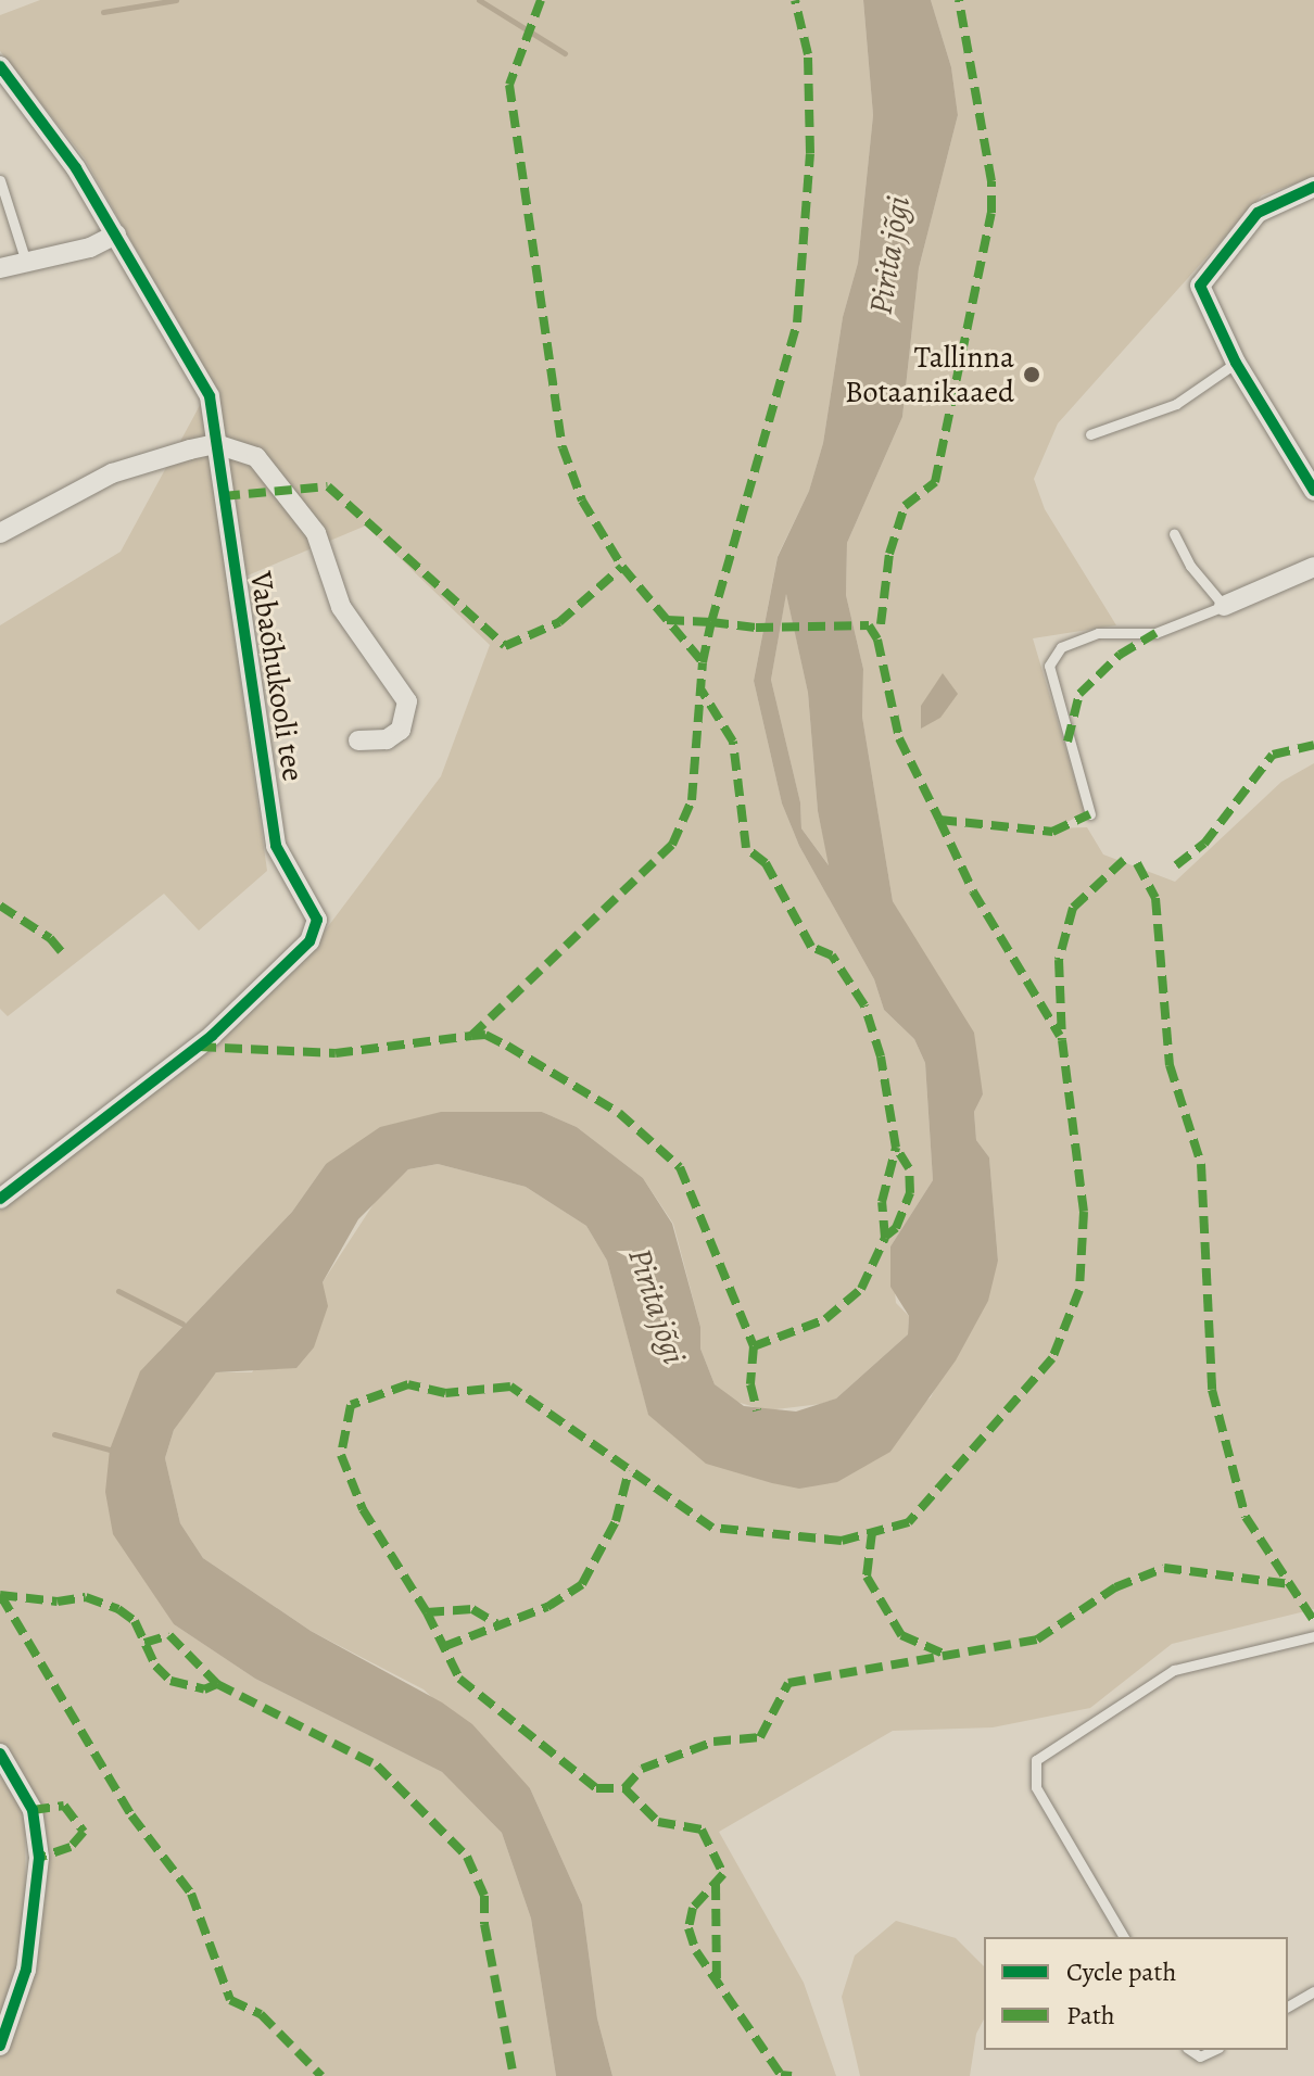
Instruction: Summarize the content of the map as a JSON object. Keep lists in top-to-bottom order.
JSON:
{
  "streets": {
    "street": ["Vabaõhukooli tee"]
  },
  "water": ["Pirita jõgi"],
  "places": ["Tallinna Botaanikaaed"],
  "legend": ["Cycle path", "Path"]
}
